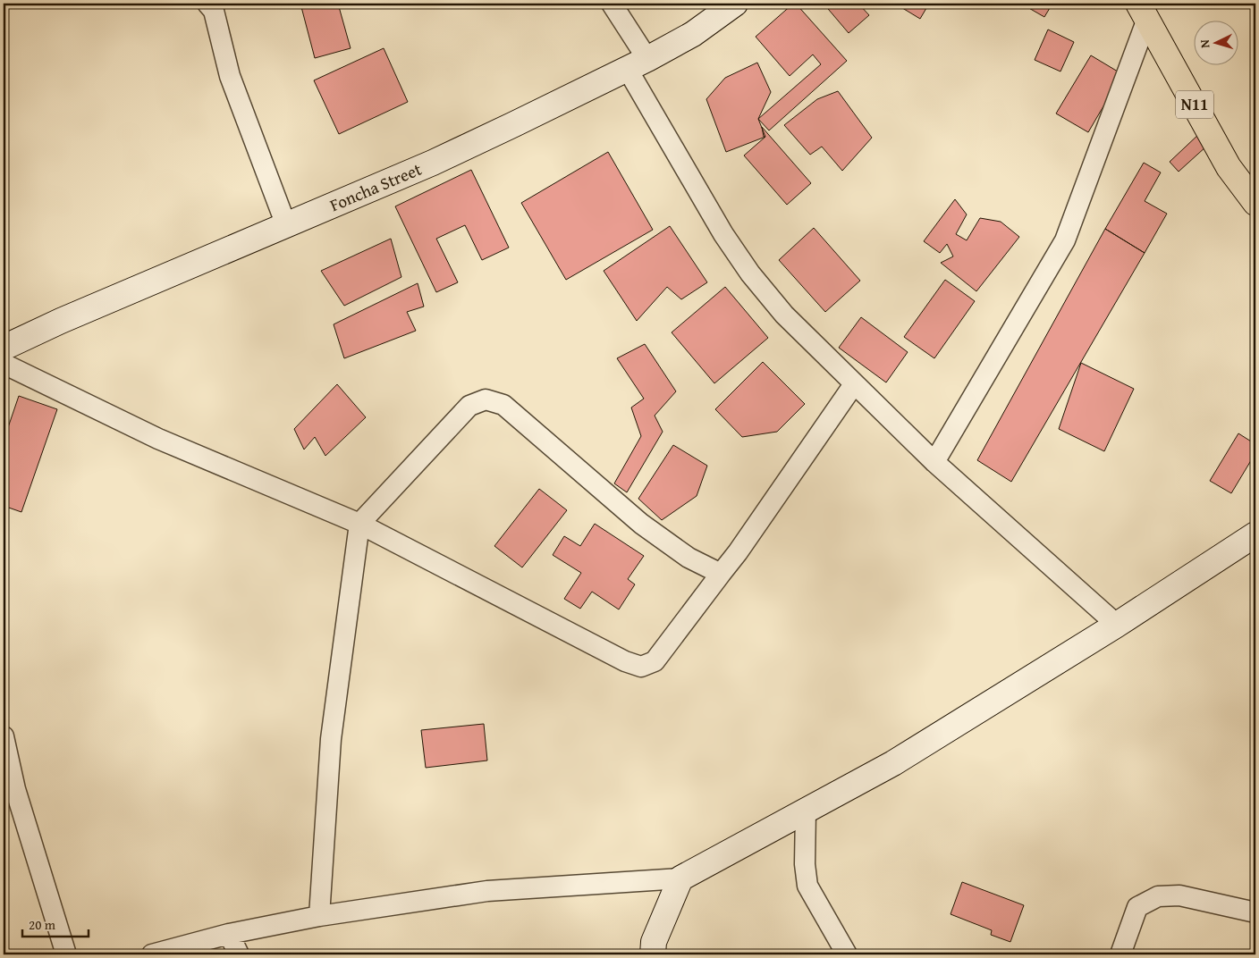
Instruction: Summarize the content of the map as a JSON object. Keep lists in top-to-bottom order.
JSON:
{
  "streets": {
    "highway": ["N11"],
    "main road": ["Foncha Street"]
  },
  "scale_bar": "20 m",
  "north": "left"
}
